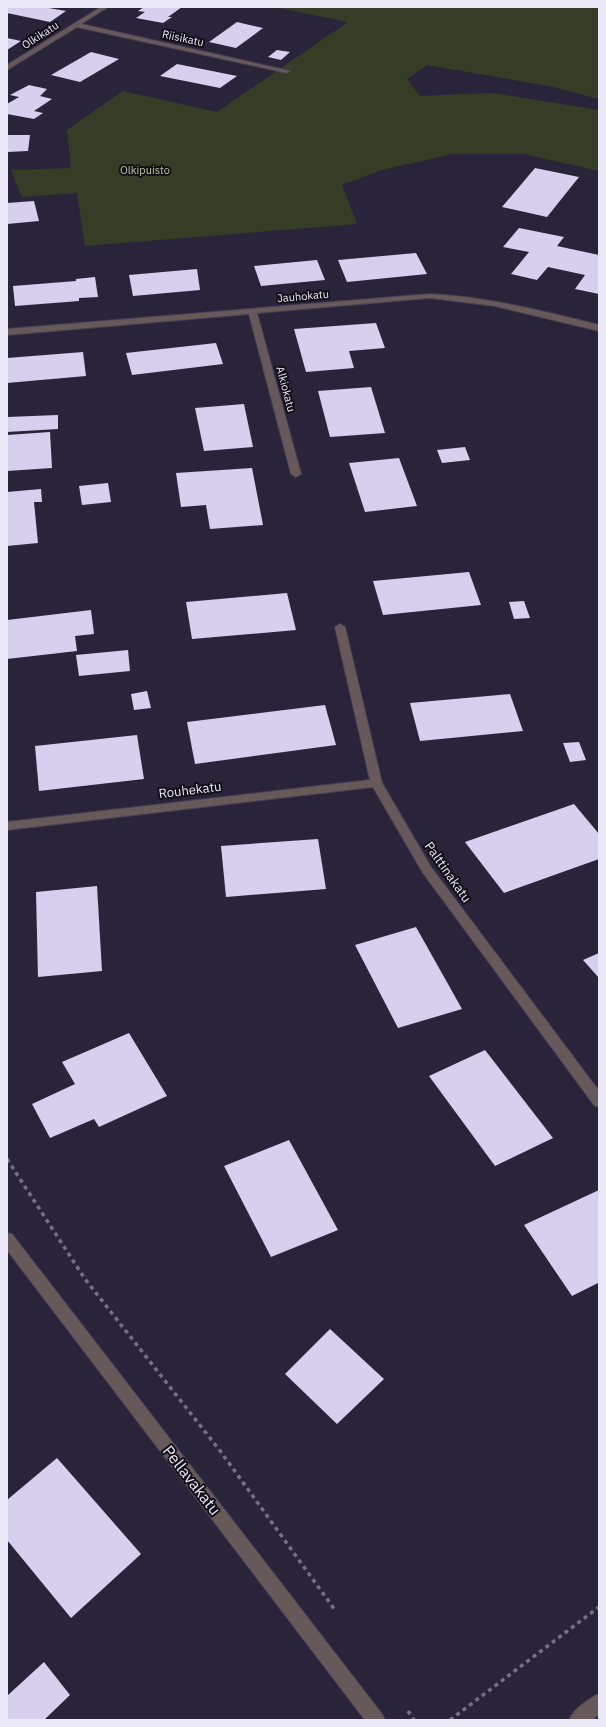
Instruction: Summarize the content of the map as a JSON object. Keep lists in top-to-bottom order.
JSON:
{
  "streets": {
    "street": [
      "Olkikatu",
      "Riisikatu",
      "Jauhokatu",
      "Alkiokatu",
      "Rouhekatu",
      "Palttinakatu",
      "Pellavakatu"
    ]
  },
  "crossings": [
    ["Olkikatu", "Riisikatu"],
    ["Jauhokatu", "Alkiokatu"],
    ["Rouhekatu", "Palttinakatu"]
  ],
  "parks": ["Olkipuisto"]
}
